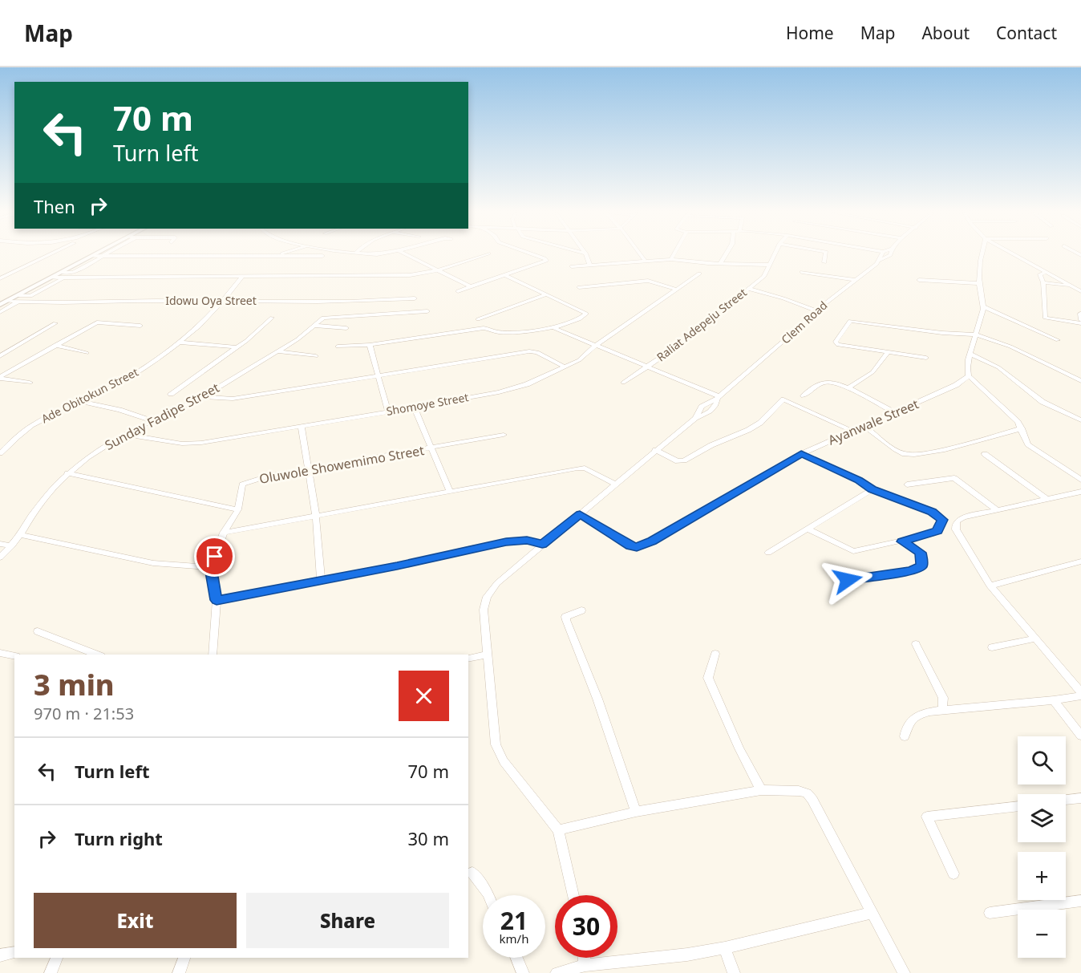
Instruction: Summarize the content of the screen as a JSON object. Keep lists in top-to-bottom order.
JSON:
{
  "streets": {
    "street": [
      "Idowu Oya Street",
      "Clem Road",
      "Raliat Adepeju Street",
      "Ade Obitokun Street",
      "Shomoye Street",
      "Sunday Fadipe Street",
      "Ayanwale Street",
      "Oluwole Showemimo Street"
    ]
  },
  "crossings": [
    ["Idowu Oya Street", "Ade Obitokun Street"],
    ["Shomoye Street", "Sunday Fadipe Street"]
  ],
  "page": {
    "header": "Map",
    "nav": [
      "Home",
      "Map",
      "About",
      "Contact"
    ],
    "turn": ["70 m", "Turn left"],
    "then": "Then",
    "heading": ["3 min", "970 m · 21:53"],
    "map_buttons": ["+", "−"],
    "list": [
      {
        "name": "Turn left",
        "value": "70 m"
      },
      {
        "name": "Turn right",
        "value": "30 m"
      }
    ],
    "buttons": ["Exit", "Share"],
    "speed": "21 km/h",
    "limit": "30"
  }
}
